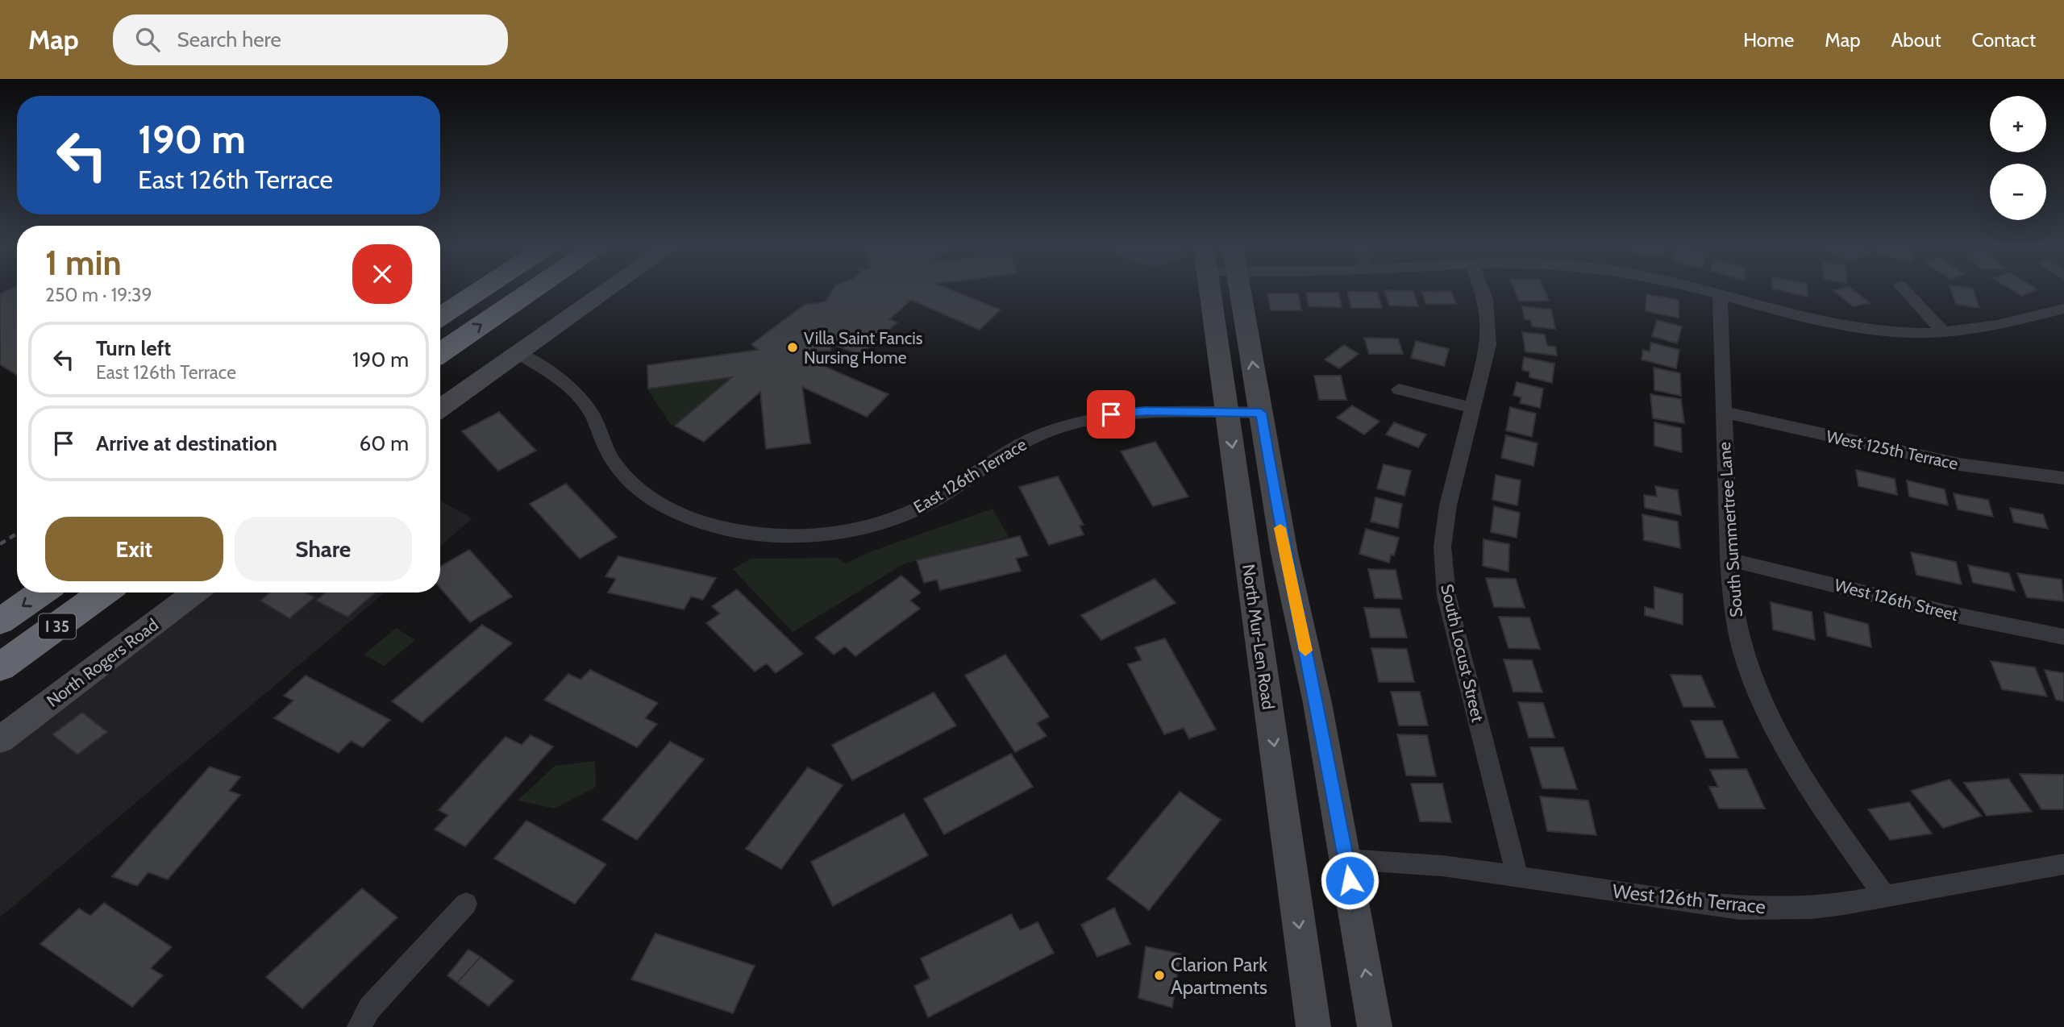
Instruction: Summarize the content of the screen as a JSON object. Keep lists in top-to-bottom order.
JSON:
{
  "streets": {
    "highway": ["I 35"],
    "main road": ["North Mur-Len Road", "North Rogers Road"],
    "street": [
      "West 125th Terrace",
      "East 126th Terrace",
      "South Summertree Lane",
      "West 126th Street",
      "South Locust Street",
      "West 126th Terrace"
    ]
  },
  "crossings": [
    ["West 125th Terrace", "South Summertree Lane"],
    ["East 126th Terrace", "North Mur-Len Road"],
    ["South Summertree Lane", "West 126th Street"],
    ["South Summertree Lane", "West 126th Terrace"],
    ["South Locust Street", "West 126th Terrace"]
  ],
  "places": ["Villa Saint Fancis Nursing Home", "Clarion Park Apartments"],
  "page": {
    "header": "Map",
    "search": "Search here",
    "nav": [
      "Home",
      "Map",
      "About",
      "Contact"
    ],
    "map_buttons": ["+", "−"],
    "turn": ["190 m", "East 126th Terrace"],
    "heading": ["1 min", "250 m · 19:39"],
    "list": [
      {
        "name": "Turn left",
        "note": "East 126th Terrace",
        "value": "190 m"
      },
      {
        "name": "Arrive at destination",
        "value": "60 m"
      }
    ],
    "buttons": ["Exit", "Share"]
  }
}
